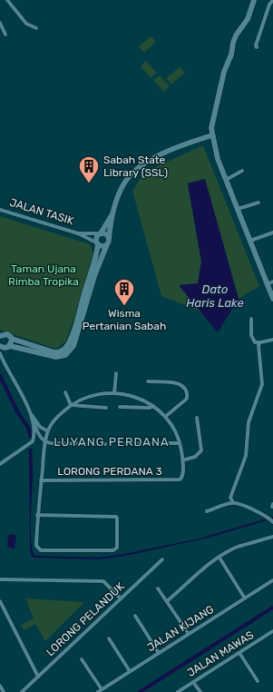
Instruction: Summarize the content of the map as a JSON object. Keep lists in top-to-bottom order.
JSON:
{
  "streets": {
    "street": [
      "JALAN TASIK",
      "LORONG PERDANA 3",
      "LORONG PELANDUK",
      "JALAN KIJANG",
      "JALAN MAWAS"
    ]
  },
  "districts": ["LUYANG PERDANA"],
  "water": ["Dato Haris Lake"],
  "parks": ["Taman Ujana Rimba Tropika"],
  "places": {
    "building": ["Sabah State Library (SSL)", "Wisma Pertanian Sabah"]
  }
}
